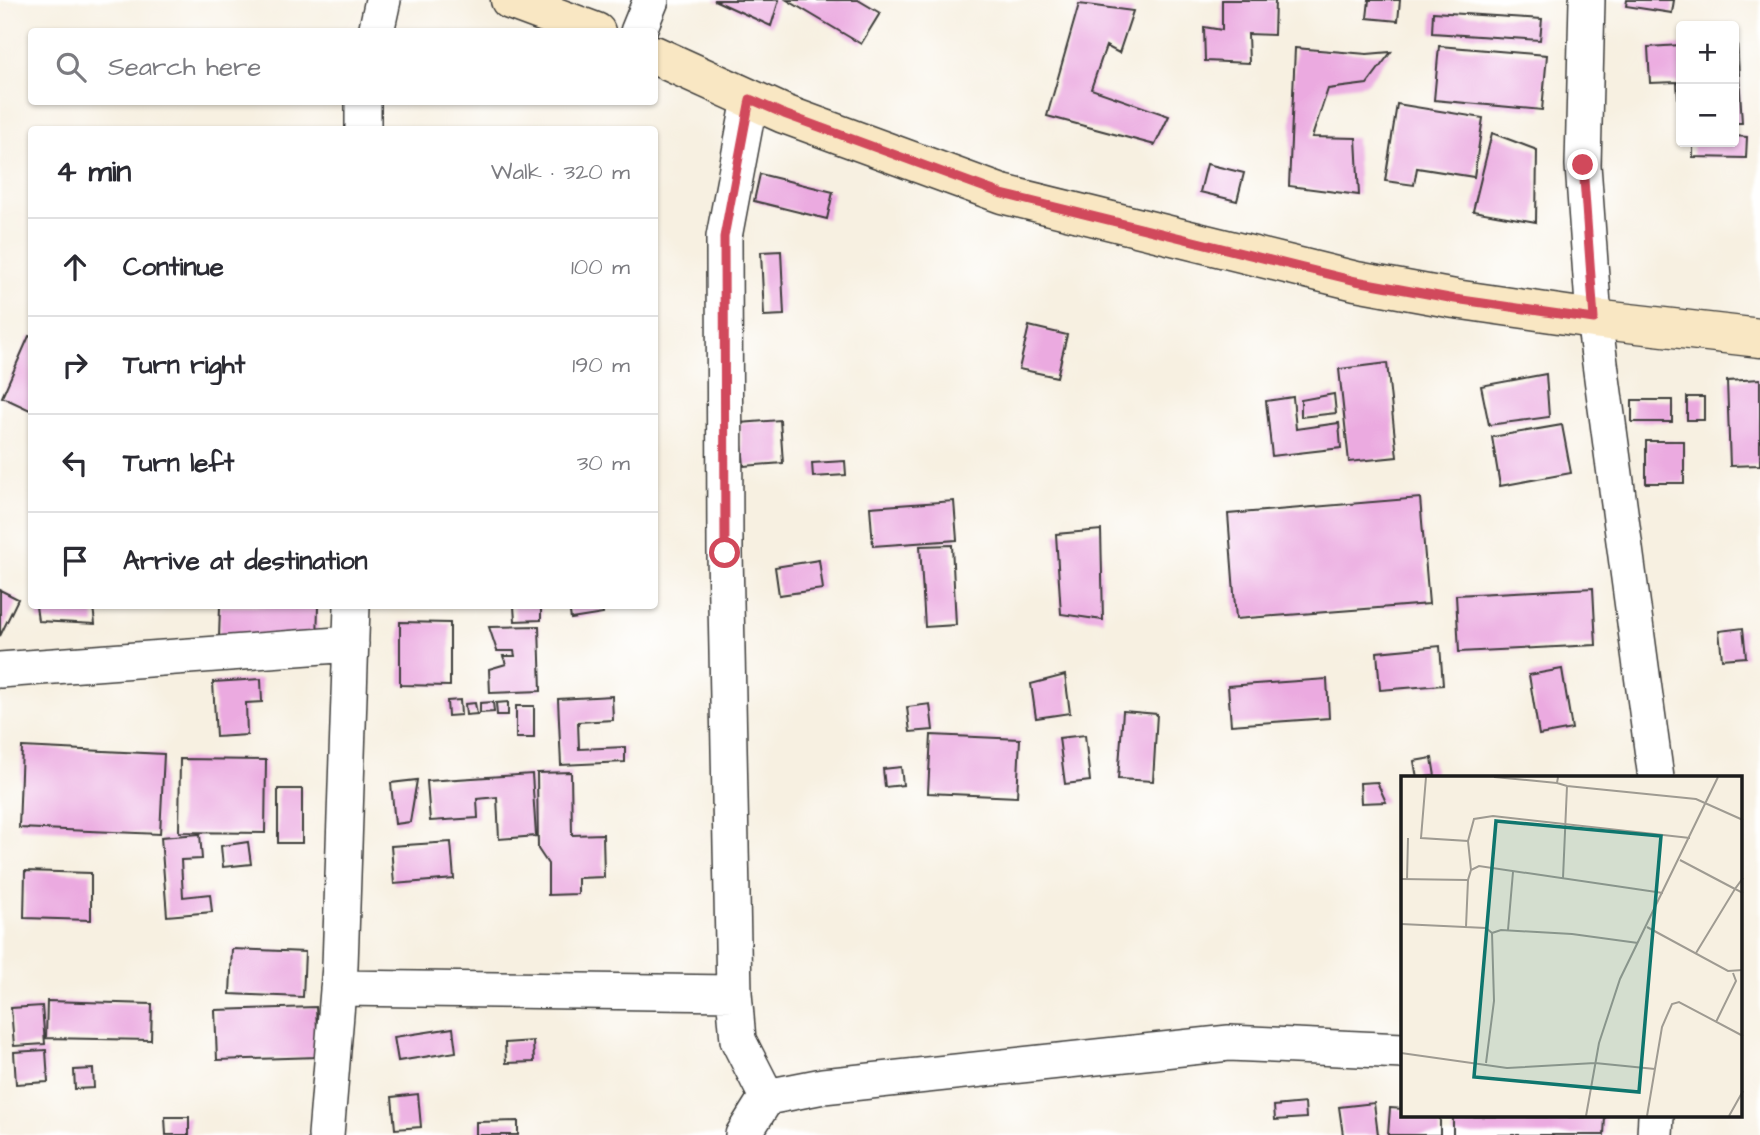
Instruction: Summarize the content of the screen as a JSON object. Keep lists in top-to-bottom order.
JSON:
{
  "page": {
    "map_buttons": ["+", "−"],
    "search": "Search here",
    "heading": ["4 min", "Walk · 320 m"],
    "list": [
      ["Continue", "100 m"],
      ["Turn right", "190 m"],
      ["Turn left", "30 m"],
      "Arrive at destination"
    ]
  }
}
